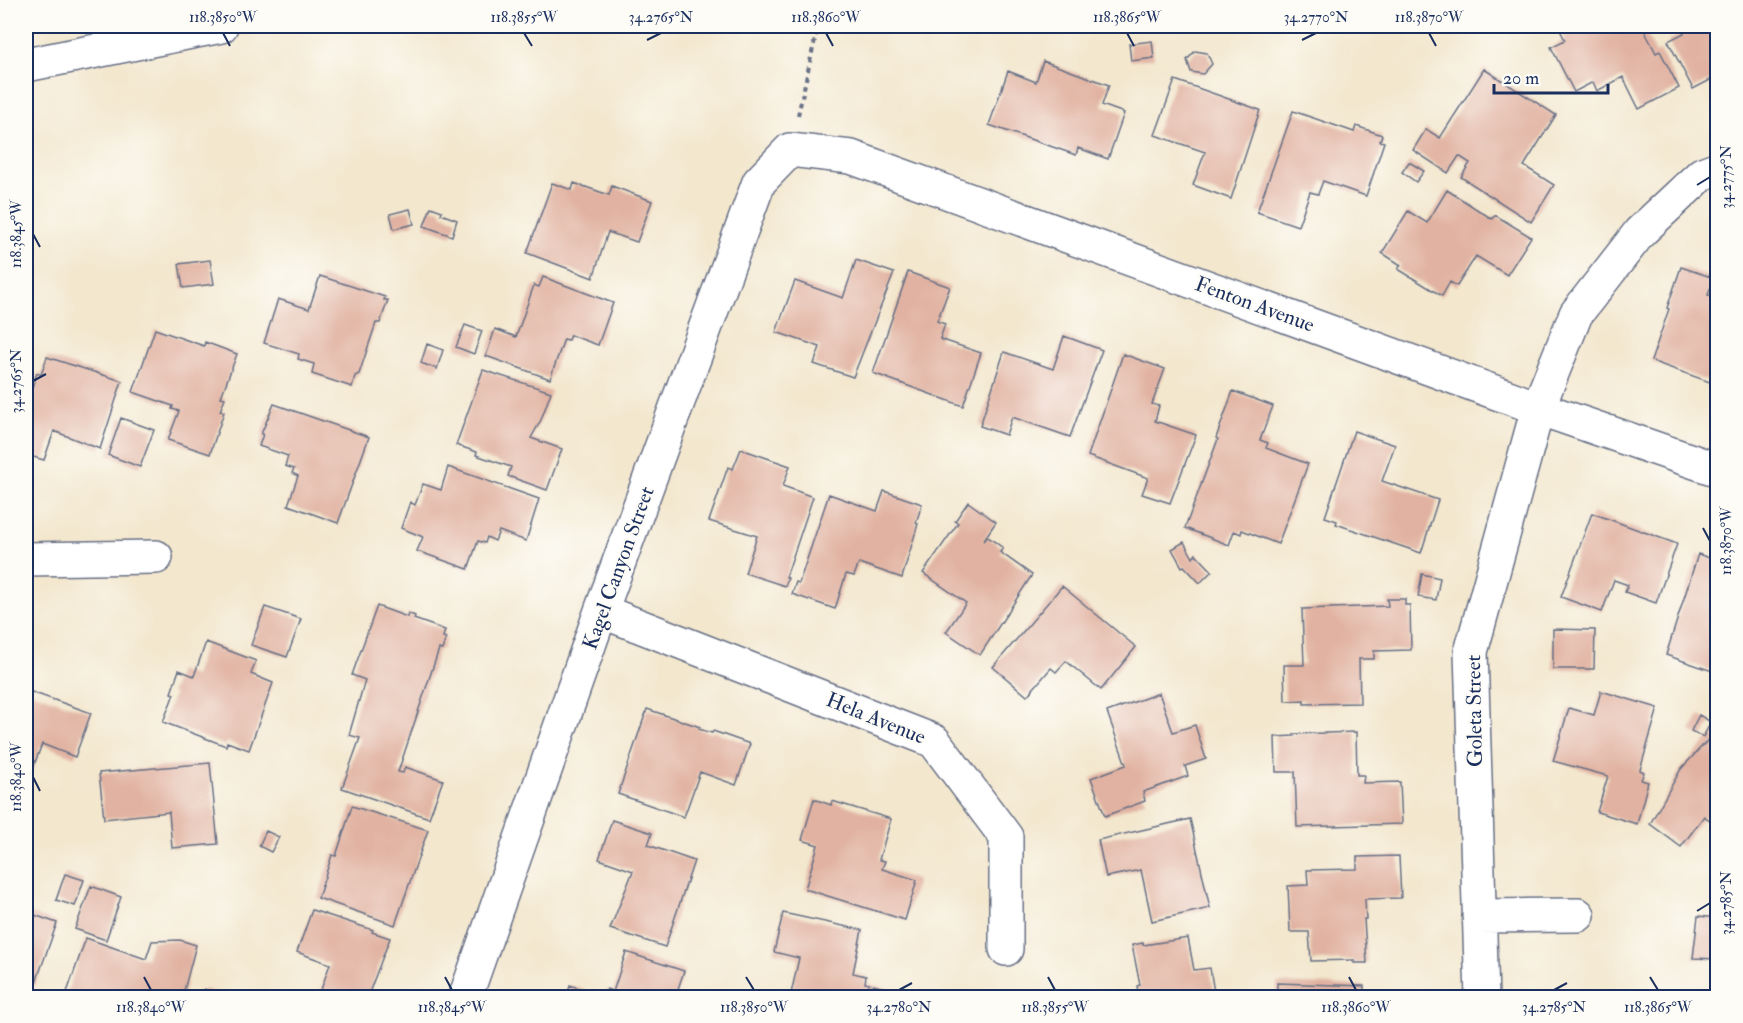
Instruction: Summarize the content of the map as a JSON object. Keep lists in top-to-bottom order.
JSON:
{
  "streets": {
    "main road": [
      "Fenton Avenue",
      "Kagel Canyon Street",
      "Goleta Street",
      "Hela Avenue"
    ]
  },
  "crossings": [
    ["Fenton Avenue", "Kagel Canyon Street"],
    ["Fenton Avenue", "Goleta Street"],
    ["Kagel Canyon Street", "Hela Avenue"]
  ],
  "scale_bar": "20 m",
  "coordinates": [
    "118.3850°W",
    "118.3855°W",
    "34.2765°N",
    "118.3860°W",
    "118.3865°W",
    "34.2770°N",
    "118.3870°W",
    "34.2775°N",
    "118.3845°W",
    "118.3840°W",
    "34.2785°N",
    "34.2780°N"
  ]
}
